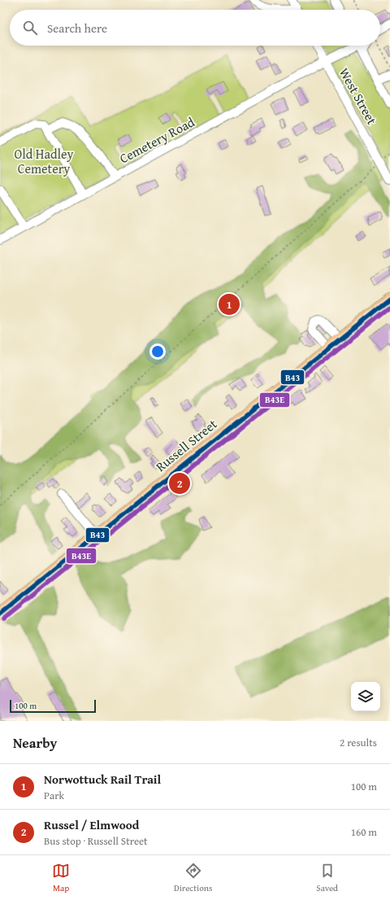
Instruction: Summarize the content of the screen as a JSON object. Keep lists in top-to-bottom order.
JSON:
{
  "streets": {
    "highway": ["Russell Street"],
    "street": ["West Street", "Cemetery Road"]
  },
  "crossings": [
    ["West Street", "Cemetery Road"]
  ],
  "parks": ["Old Hadley Cemetery"],
  "lines": ["transit line B43", "transit line B43E"],
  "scale_bar": "100 m",
  "page": {
    "search": "Search here",
    "pins": ["1", "2"],
    "scale": "100 m",
    "heading": ["Nearby", "2 results"],
    "list": [
      {
        "mark": "1",
        "name": "Norwottuck Rail Trail",
        "note": "Park",
        "value": "100 m"
      },
      {
        "mark": "2",
        "name": "Russel / Elmwood",
        "note": "Bus stop · Russell Street",
        "value": "160 m"
      }
    ],
    "nav": ["Map", "Directions", "Saved"]
  }
}
